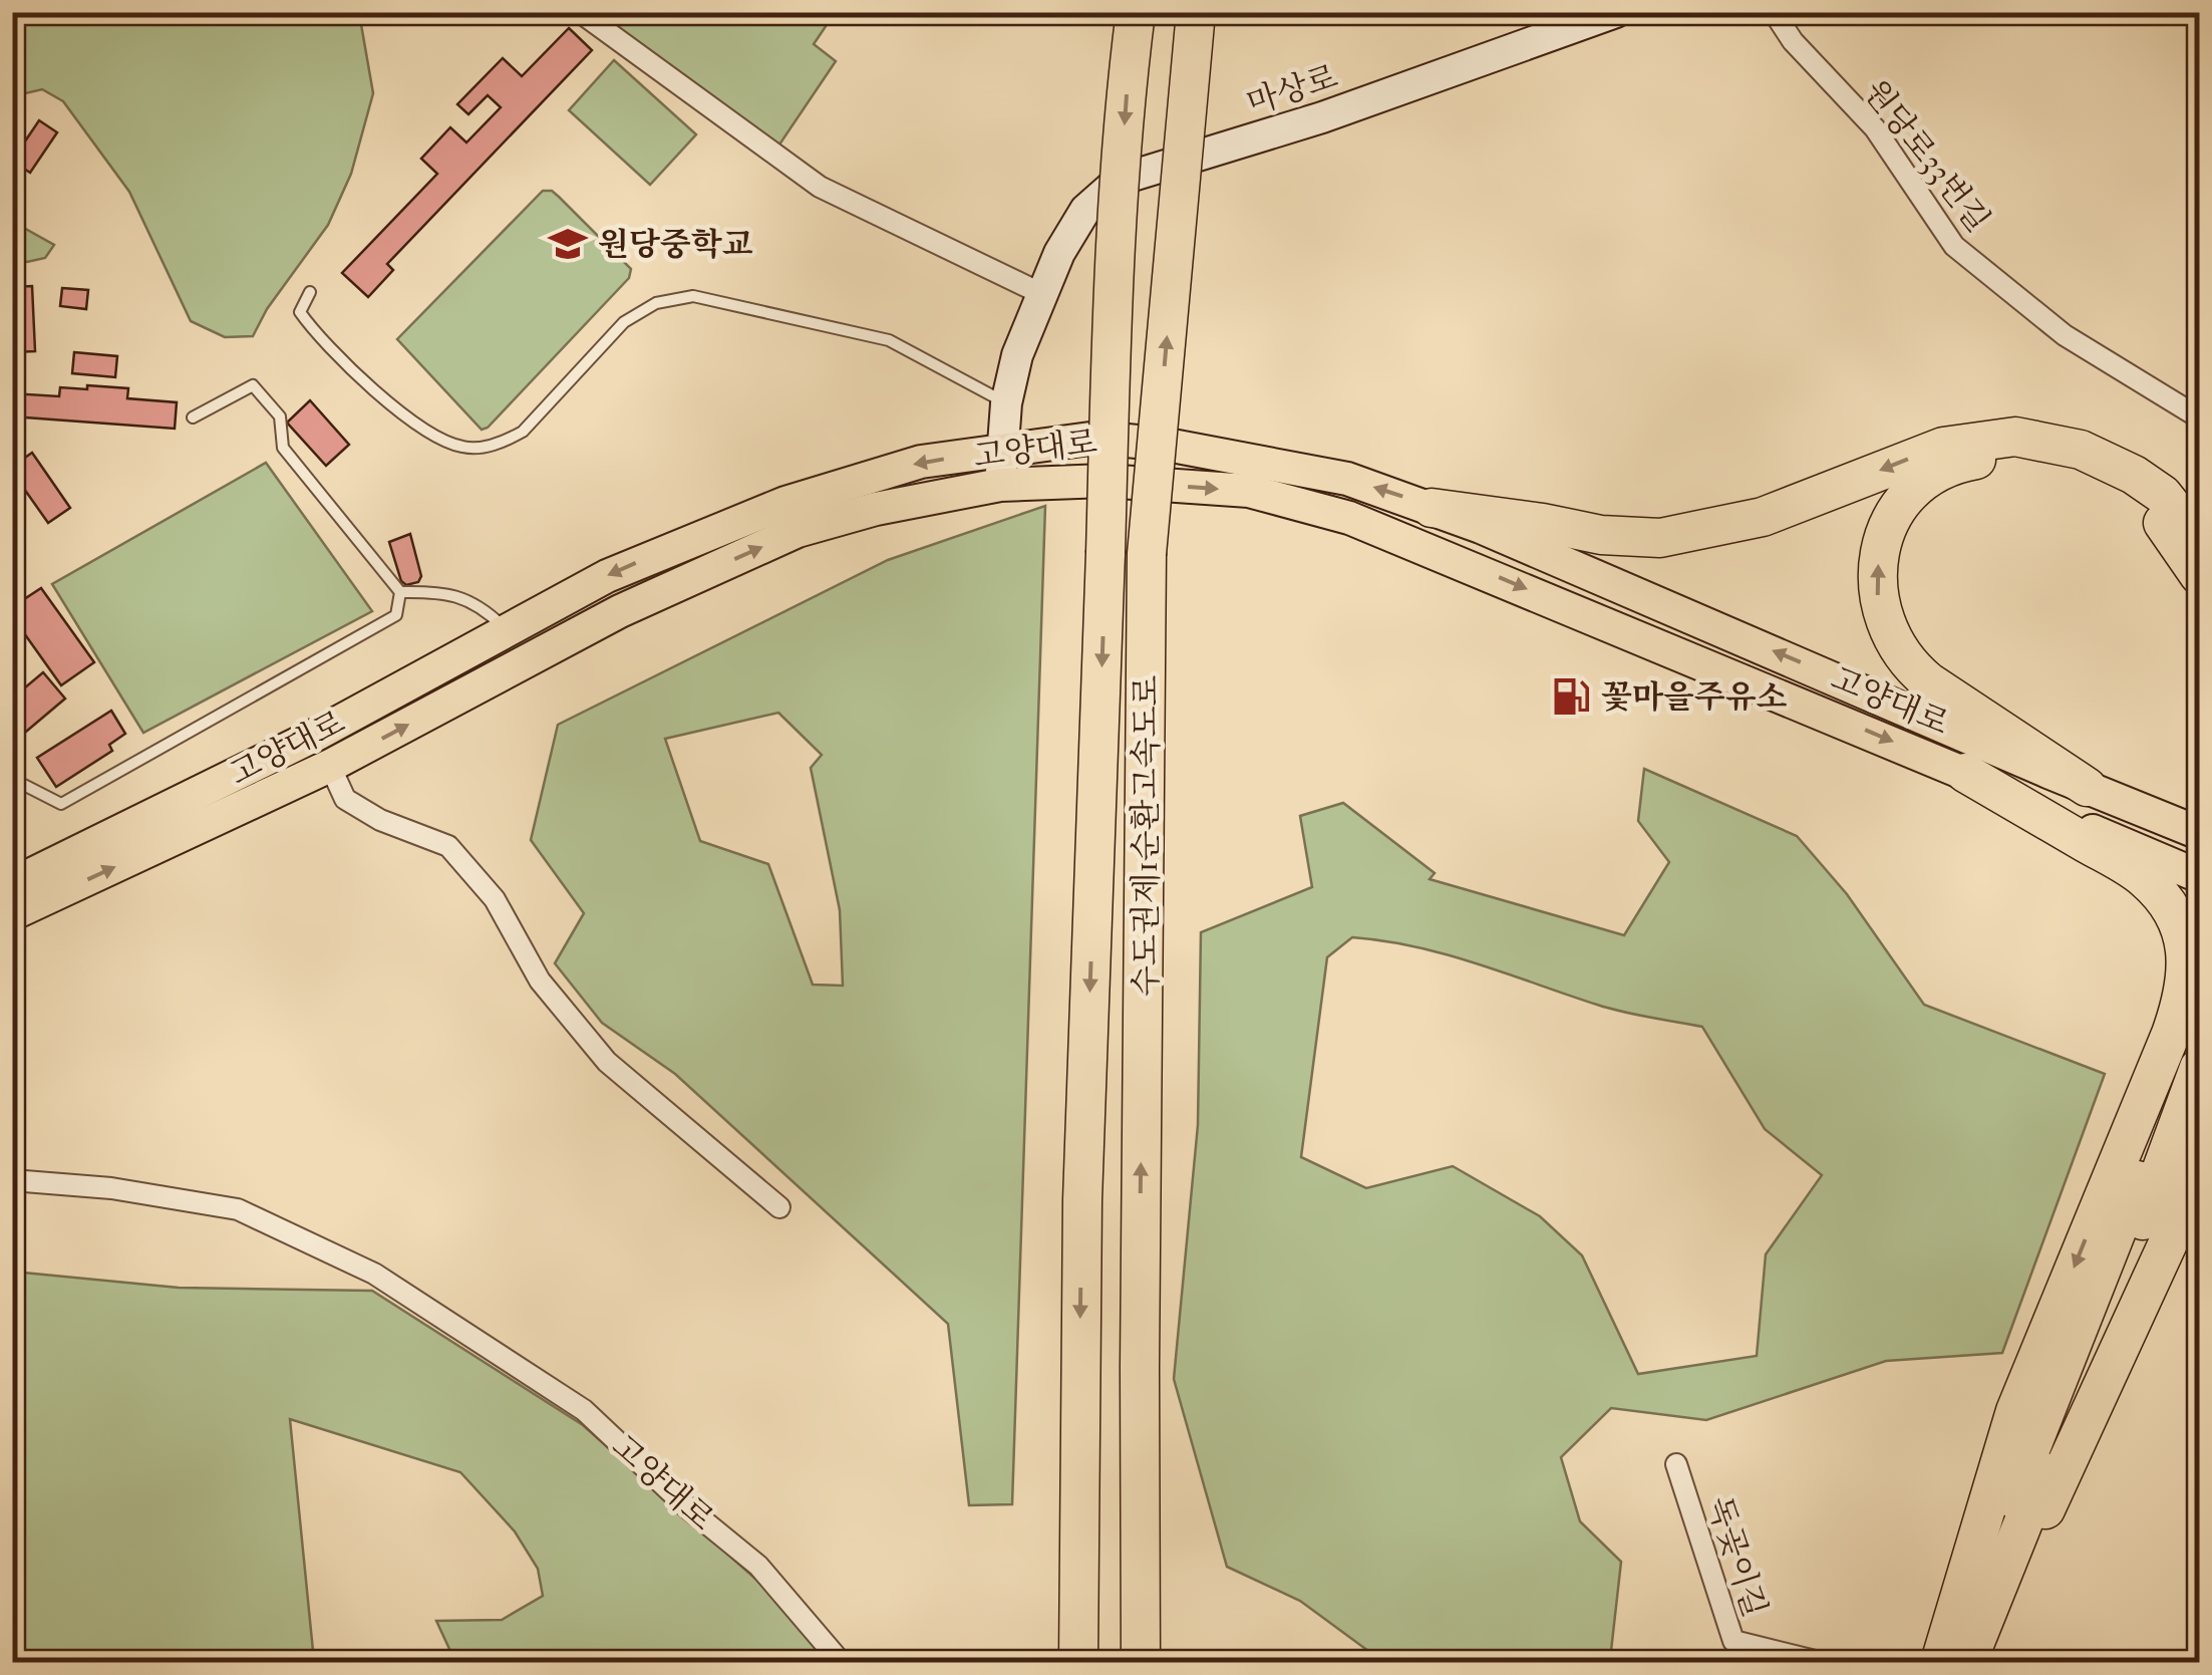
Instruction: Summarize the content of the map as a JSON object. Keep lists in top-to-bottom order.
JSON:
{
  "streets": {
    "highway": ["수도권제1순환고속도로"],
    "main road": ["고양대로"],
    "street": ["마상로", "원당로33번길", "독곶이길"]
  },
  "crossings": [
    ["마상로", "고양대로"]
  ],
  "places": {
    "school or university": ["원당중학교"],
    "fuel station": ["꽃마을주유소"]
  }
}
